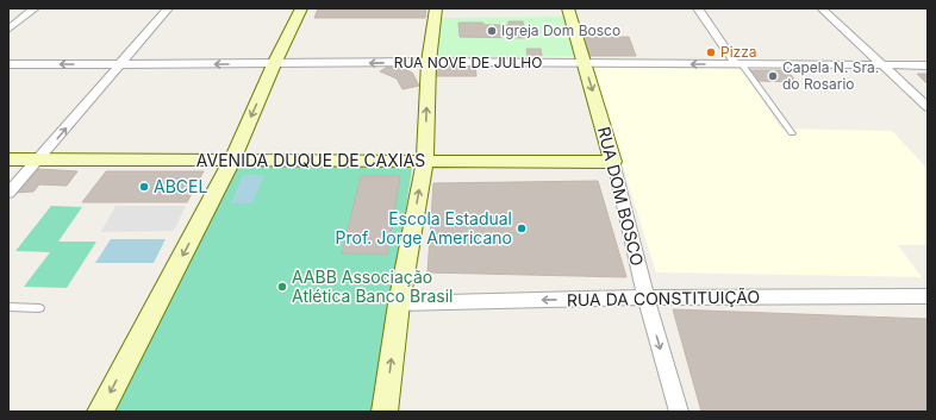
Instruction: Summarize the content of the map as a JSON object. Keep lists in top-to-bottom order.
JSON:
{
  "streets": {
    "main road": ["AVENIDA DUQUE DE CAXIAS", "RUA DOM BOSCO"],
    "street": ["RUA NOVE DE JULHO", "RUA DA CONSTITUIÇÃO"]
  },
  "crossings": [
    ["RUA NOVE DE JULHO", "RUA DOM BOSCO"],
    ["AVENIDA DUQUE DE CAXIAS", "RUA DOM BOSCO"],
    ["RUA DOM BOSCO", "RUA DA CONSTITUIÇÃO"]
  ],
  "one_way": ["RUA NOVE DE JULHO", "RUA DOM BOSCO", "RUA DA CONSTITUIÇÃO"],
  "places": [
    "Igreja Dom Bosco",
    "Pizza",
    "Capela N. Sra. do Rosario",
    "ABCEL",
    "Escola Estadual Prof. Jorge Americano",
    "AABB Associação Atlética Banco Brasil"
  ]
}
